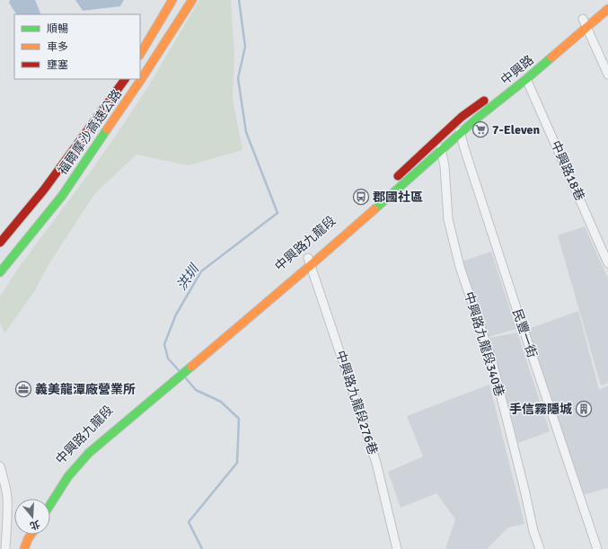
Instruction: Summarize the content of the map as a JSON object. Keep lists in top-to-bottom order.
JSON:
{
  "streets": {
    "main road": ["中興路", "福爾摩沙高速公路", "中興路九龍段"],
    "street": [
      "中興路18巷",
      "民豐一街",
      "中興路九龍段340巷",
      "中興路九龍段276巷"
    ]
  },
  "crossings": [
    ["中興路", "中興路18巷"],
    ["中興路", "中興路九龍段"],
    ["中興路", "民豐一街"],
    ["中興路", "中興路九龍段340巷"],
    ["中興路九龍段", "中興路九龍段340巷"],
    ["中興路九龍段", "中興路九龍段276巷"]
  ],
  "water": ["洪圳"],
  "places": {
    "supermarket": ["7-Eleven"],
    "bus stop": ["郡國社區"],
    "office": ["義美龍潭廠營業所"],
    "building": ["手信霧隱城"]
  },
  "legend": ["順暢", "車多", "壅塞"],
  "north": "bottom"
}
